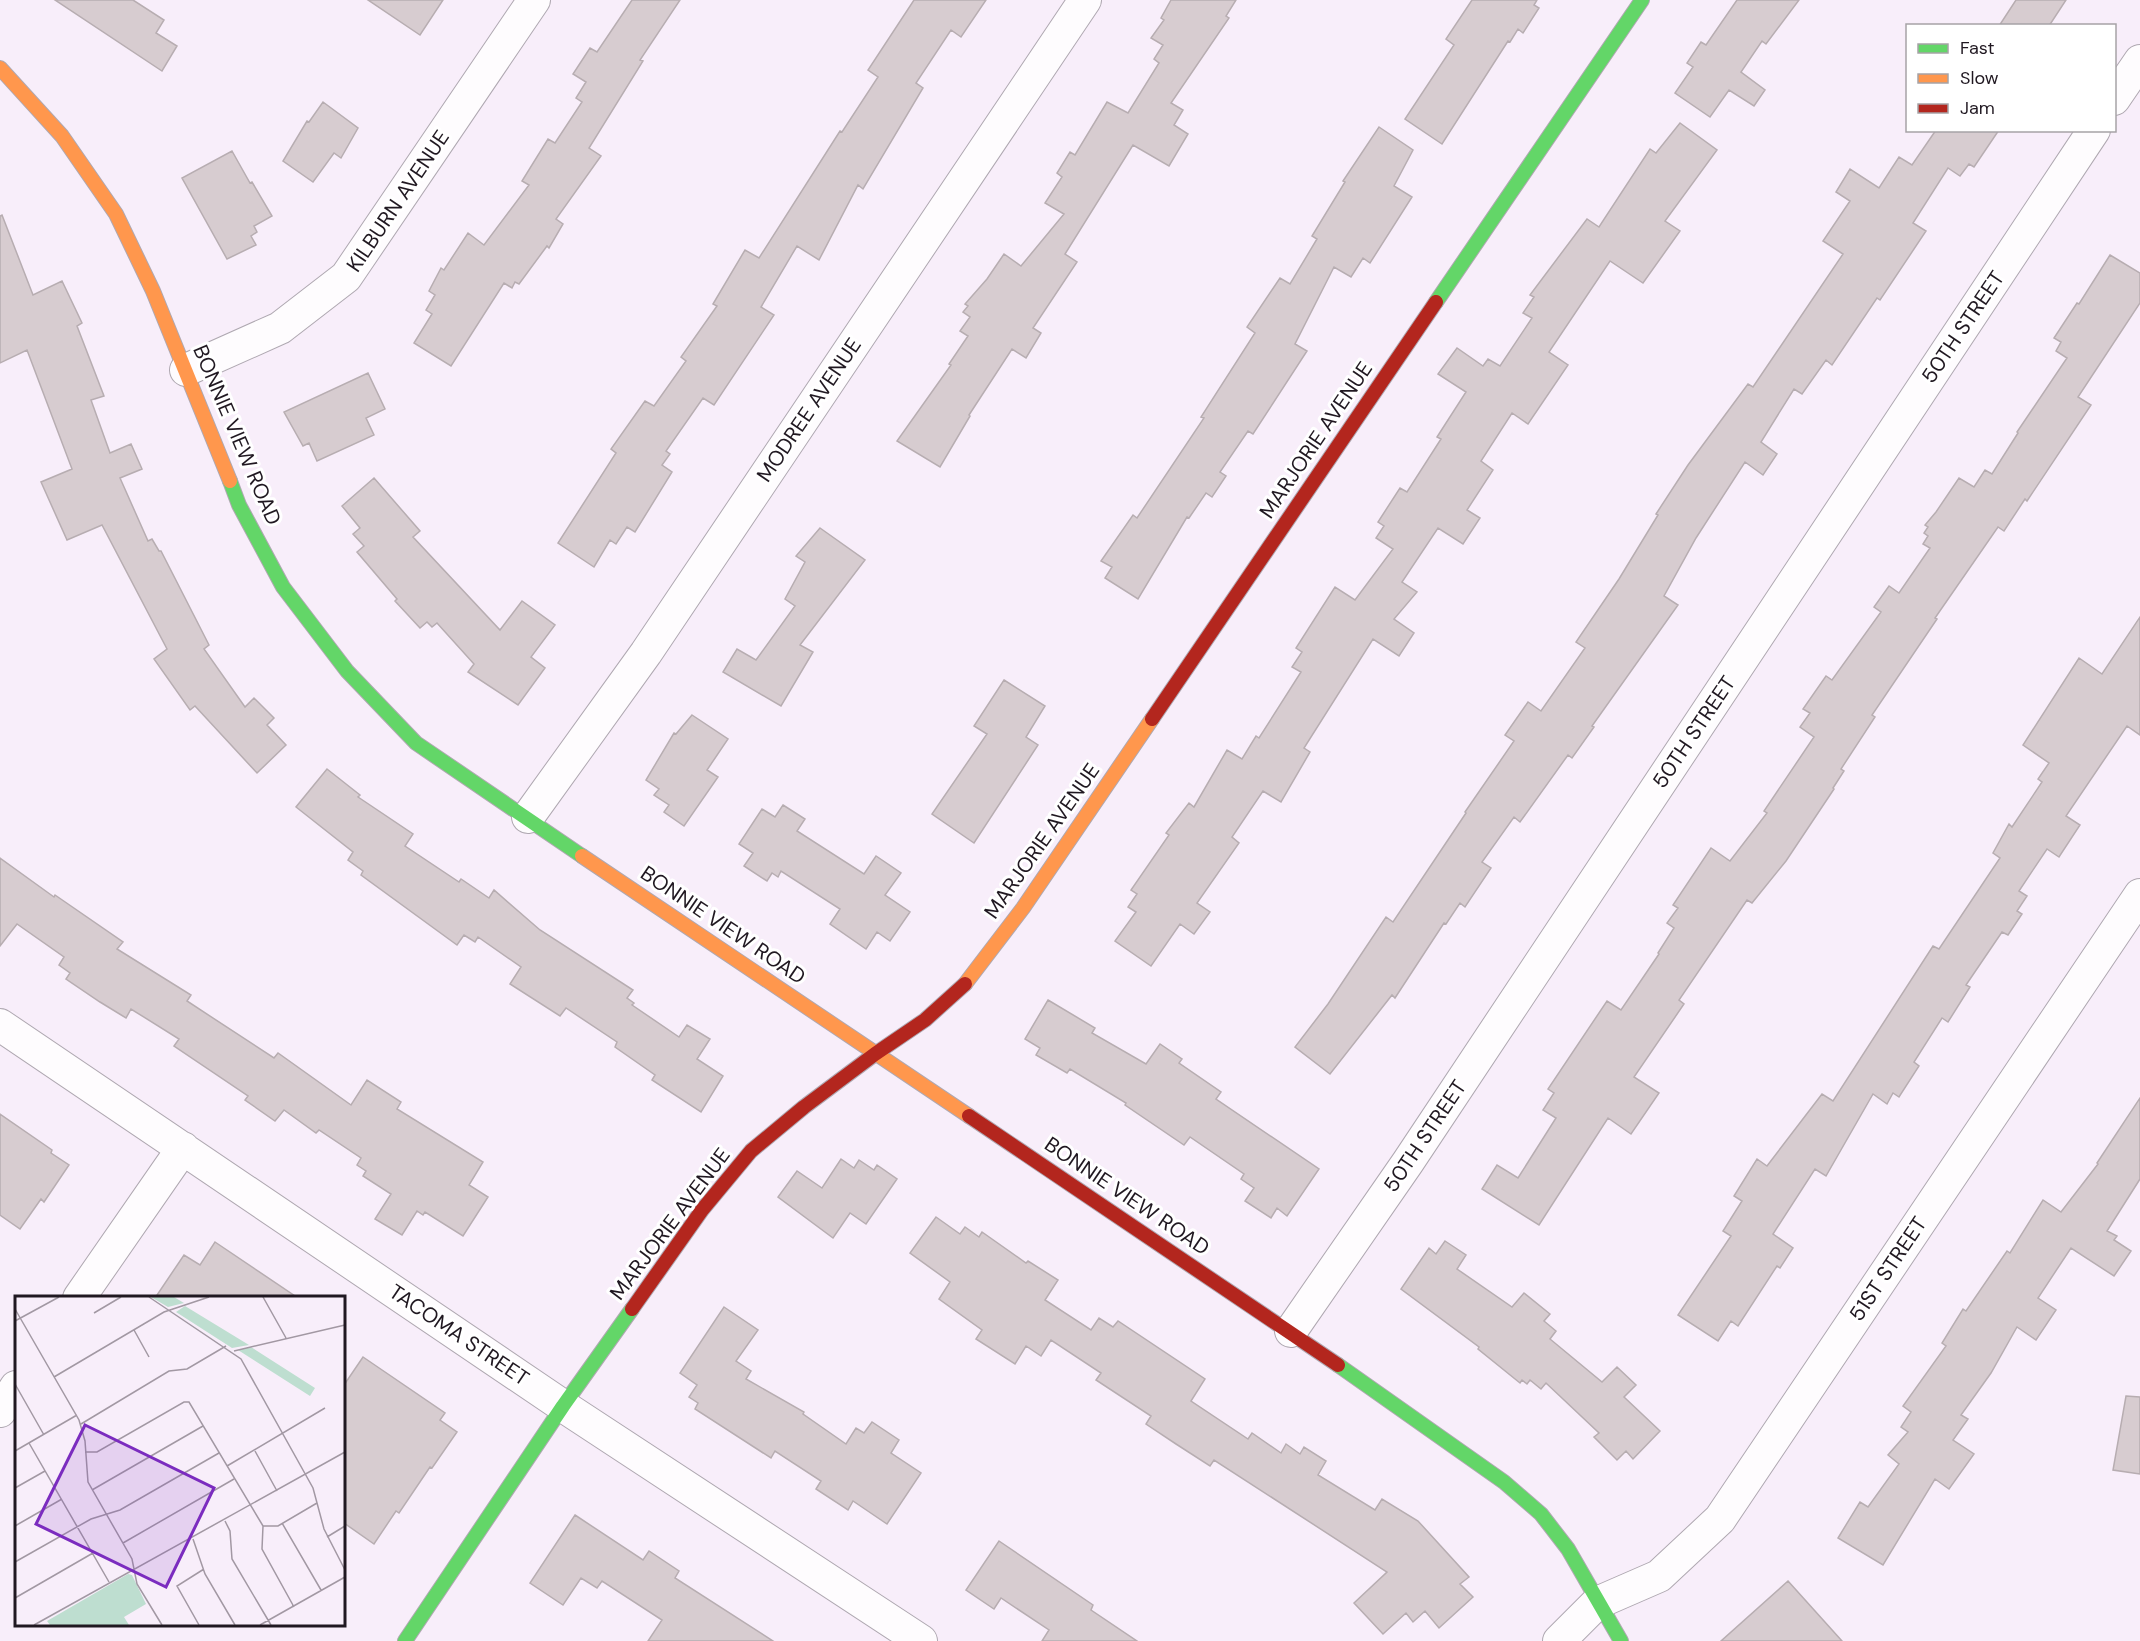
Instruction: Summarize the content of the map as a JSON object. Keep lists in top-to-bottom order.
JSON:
{
  "streets": {
    "street": [
      "KILBURN AVENUE",
      "50TH STREET",
      "MODREE AVENUE",
      "BONNIE VIEW ROAD",
      "MARJORIE AVENUE",
      "51ST STREET",
      "TACOMA STREET"
    ]
  },
  "crossings": [
    ["KILBURN AVENUE", "BONNIE VIEW ROAD"],
    ["50TH STREET", "BONNIE VIEW ROAD"],
    ["MODREE AVENUE", "BONNIE VIEW ROAD"],
    ["BONNIE VIEW ROAD", "MARJORIE AVENUE"],
    ["BONNIE VIEW ROAD", "51ST STREET"],
    ["MARJORIE AVENUE", "TACOMA STREET"]
  ],
  "legend": ["Fast", "Slow", "Jam"]
}
